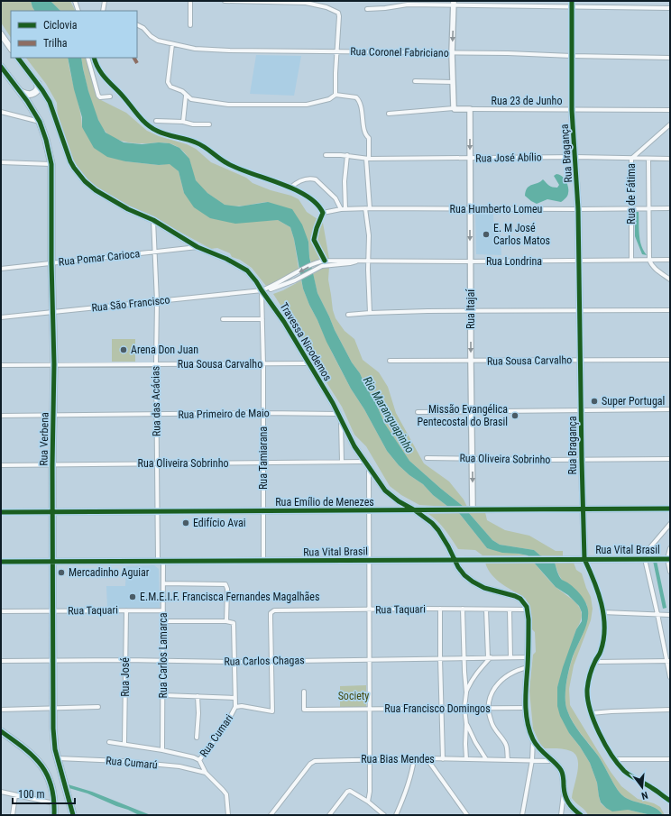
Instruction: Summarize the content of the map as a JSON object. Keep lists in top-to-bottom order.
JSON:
{
  "streets": {
    "main road": ["Travessa Nicodemos", "Rua Verbena"],
    "street": [
      "Rua Coronel Fabriciano",
      "Rua 23 de Junho",
      "Rua Bragança",
      "Rua José Abílio",
      "Rua de Fátima",
      "Rua Humberto Lomeu",
      "Rua Pomar Carioca",
      "Rua Londrina",
      "Rua São Francisco",
      "Rua Itajaí",
      "Rua Sousa Carvalho",
      "Rua das Acácias",
      "Rua Primeiro de Maio",
      "Rua Tamiarana",
      "Rua Oliveira Sobrinho",
      "Rua Emílio de Menezes",
      "Rua Vital Brasil",
      "Rua Taquari",
      "Rua Carlos Lamarca",
      "Rua Carlos Chagas",
      "Rua José",
      "Rua Francisco Domingos",
      "Rua Cumari",
      "Rua Bias Mendes",
      "Rua Cumarú"
    ]
  },
  "crossings": [
    ["Rua Coronel Fabriciano", "Rua Bragança"],
    ["Rua 23 de Junho", "Rua Bragança"],
    ["Rua 23 de Junho", "Rua Itajaí"],
    ["Rua Bragança", "Rua José Abílio"],
    ["Rua Bragança", "Rua Humberto Lomeu"],
    ["Rua Bragança", "Rua Londrina"],
    ["Rua Bragança", "Rua Sousa Carvalho"],
    ["Rua Bragança", "Rua Oliveira Sobrinho"],
    ["Rua Bragança", "Rua Emílio de Menezes"],
    ["Rua Bragança", "Rua Vital Brasil"],
    ["Rua José Abílio", "Rua de Fátima"],
    ["Rua José Abílio", "Rua Itajaí"],
    ["Rua de Fátima", "Rua Humberto Lomeu"],
    ["Rua de Fátima", "Rua Londrina"],
    ["Rua Humberto Lomeu", "Rua Itajaí"],
    ["Rua Pomar Carioca", "Travessa Nicodemos"],
    ["Rua Pomar Carioca", "Rua das Acácias"],
    ["Rua Pomar Carioca", "Rua Verbena"],
    ["Rua Londrina", "Rua Itajaí"],
    ["Rua São Francisco", "Travessa Nicodemos"],
    ["Rua São Francisco", "Rua das Acácias"],
    ["Rua São Francisco", "Rua Verbena"],
    ["Rua São Francisco", "Rua Tamiarana"],
    ["Rua Itajaí", "Rua Sousa Carvalho"],
    ["Rua Itajaí", "Rua Oliveira Sobrinho"],
    ["Rua Itajaí", "Rua Emílio de Menezes"],
    ["Travessa Nicodemos", "Rua Sousa Carvalho"],
    ["Travessa Nicodemos", "Rua das Acácias"],
    ["Travessa Nicodemos", "Rua Primeiro de Maio"],
    ["Travessa Nicodemos", "Rua Tamiarana"],
    ["Travessa Nicodemos", "Rua Oliveira Sobrinho"],
    ["Travessa Nicodemos", "Rua Emílio de Menezes"],
    ["Travessa Nicodemos", "Rua Vital Brasil"],
    ["Travessa Nicodemos", "Rua Taquari"],
    ["Rua Sousa Carvalho", "Rua das Acácias"],
    ["Rua Sousa Carvalho", "Rua Verbena"],
    ["Rua Sousa Carvalho", "Rua Tamiarana"],
    ["Rua das Acácias", "Rua Primeiro de Maio"],
    ["Rua das Acácias", "Rua Oliveira Sobrinho"],
    ["Rua das Acácias", "Rua Emílio de Menezes"],
    ["Rua das Acácias", "Rua Vital Brasil"],
    ["Rua das Acácias", "Rua Carlos Lamarca"],
    ["Rua Primeiro de Maio", "Rua Verbena"],
    ["Rua Primeiro de Maio", "Rua Tamiarana"],
    ["Rua Verbena", "Rua Oliveira Sobrinho"],
    ["Rua Verbena", "Rua Emílio de Menezes"],
    ["Rua Verbena", "Rua Vital Brasil"],
    ["Rua Verbena", "Rua Taquari"],
    ["Rua Verbena", "Rua Carlos Chagas"],
    ["Rua Verbena", "Rua Cumarú"],
    ["Rua Tamiarana", "Rua Oliveira Sobrinho"],
    ["Rua Tamiarana", "Rua Emílio de Menezes"],
    ["Rua Tamiarana", "Rua Vital Brasil"],
    ["Rua Vital Brasil", "Rua Carlos Lamarca"],
    ["Rua Taquari", "Rua Carlos Lamarca"],
    ["Rua Taquari", "Rua Carlos Chagas"],
    ["Rua Taquari", "Rua José"],
    ["Rua Carlos Lamarca", "Rua Carlos Chagas"],
    ["Rua Carlos Chagas", "Rua José"],
    ["Rua Carlos Chagas", "Rua Cumari"]
  ],
  "one_way": ["Rua Itajaí"],
  "water": ["Rio Maranguapinho"],
  "parks": ["Society"],
  "places": [
    "E. M José Carlos Matos",
    "Arena Don Juan",
    "Super Portugal",
    "Missão Evangélica Pentecostal do Brasil",
    "Edifício Avai",
    "Mercadinho Aguiar",
    "E.M.E.I.F. Francisca Fernandes Magalhães"
  ],
  "legend": ["Ciclovia", "Trilha"],
  "scale_bar": "100 m",
  "north": "bottom"
}
